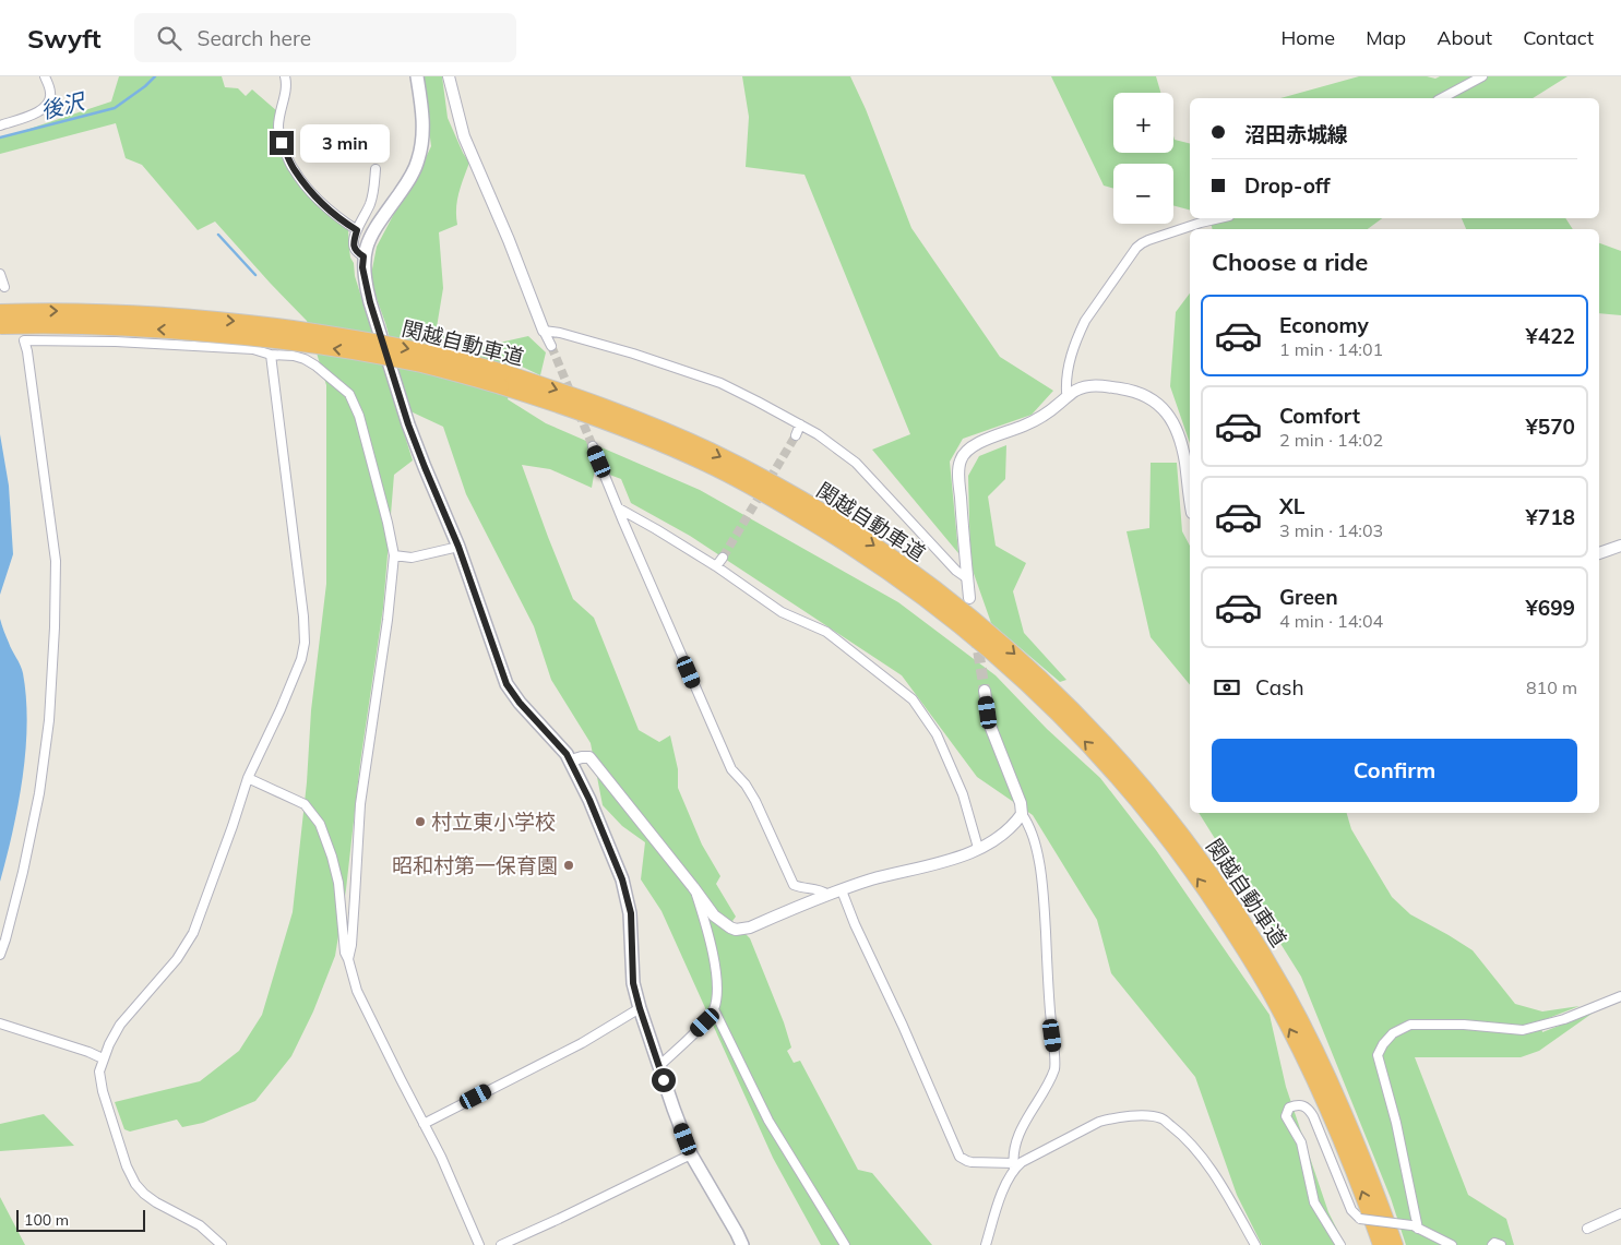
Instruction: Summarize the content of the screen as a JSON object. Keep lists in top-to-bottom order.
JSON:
{
  "streets": {
    "highway": ["関越自動車道"]
  },
  "water": ["後沢"],
  "places": ["村立東小学校", "昭和村第一保育園"],
  "scale_bar": "100 m",
  "page": {
    "header": "Swyft",
    "search": "Search here",
    "nav": [
      "Home",
      "Map",
      "About",
      "Contact"
    ],
    "map_buttons": ["+", "−"],
    "banner": ["沼田赤城線", "Drop-off"],
    "bubble": "3 min",
    "heading": "Choose a ride",
    "list": [
      {
        "name": "Economy",
        "note": "1 min · 14:01",
        "value": "¥422"
      },
      {
        "name": "Comfort",
        "note": "2 min · 14:02",
        "value": "¥570"
      },
      {
        "name": "XL",
        "note": "3 min · 14:03",
        "value": "¥718"
      },
      {
        "name": "Green",
        "note": "4 min · 14:04",
        "value": "¥699"
      }
    ],
    "pay": ["Cash", "810 m"],
    "buttons": "Confirm",
    "scale": "100 m"
  }
}
